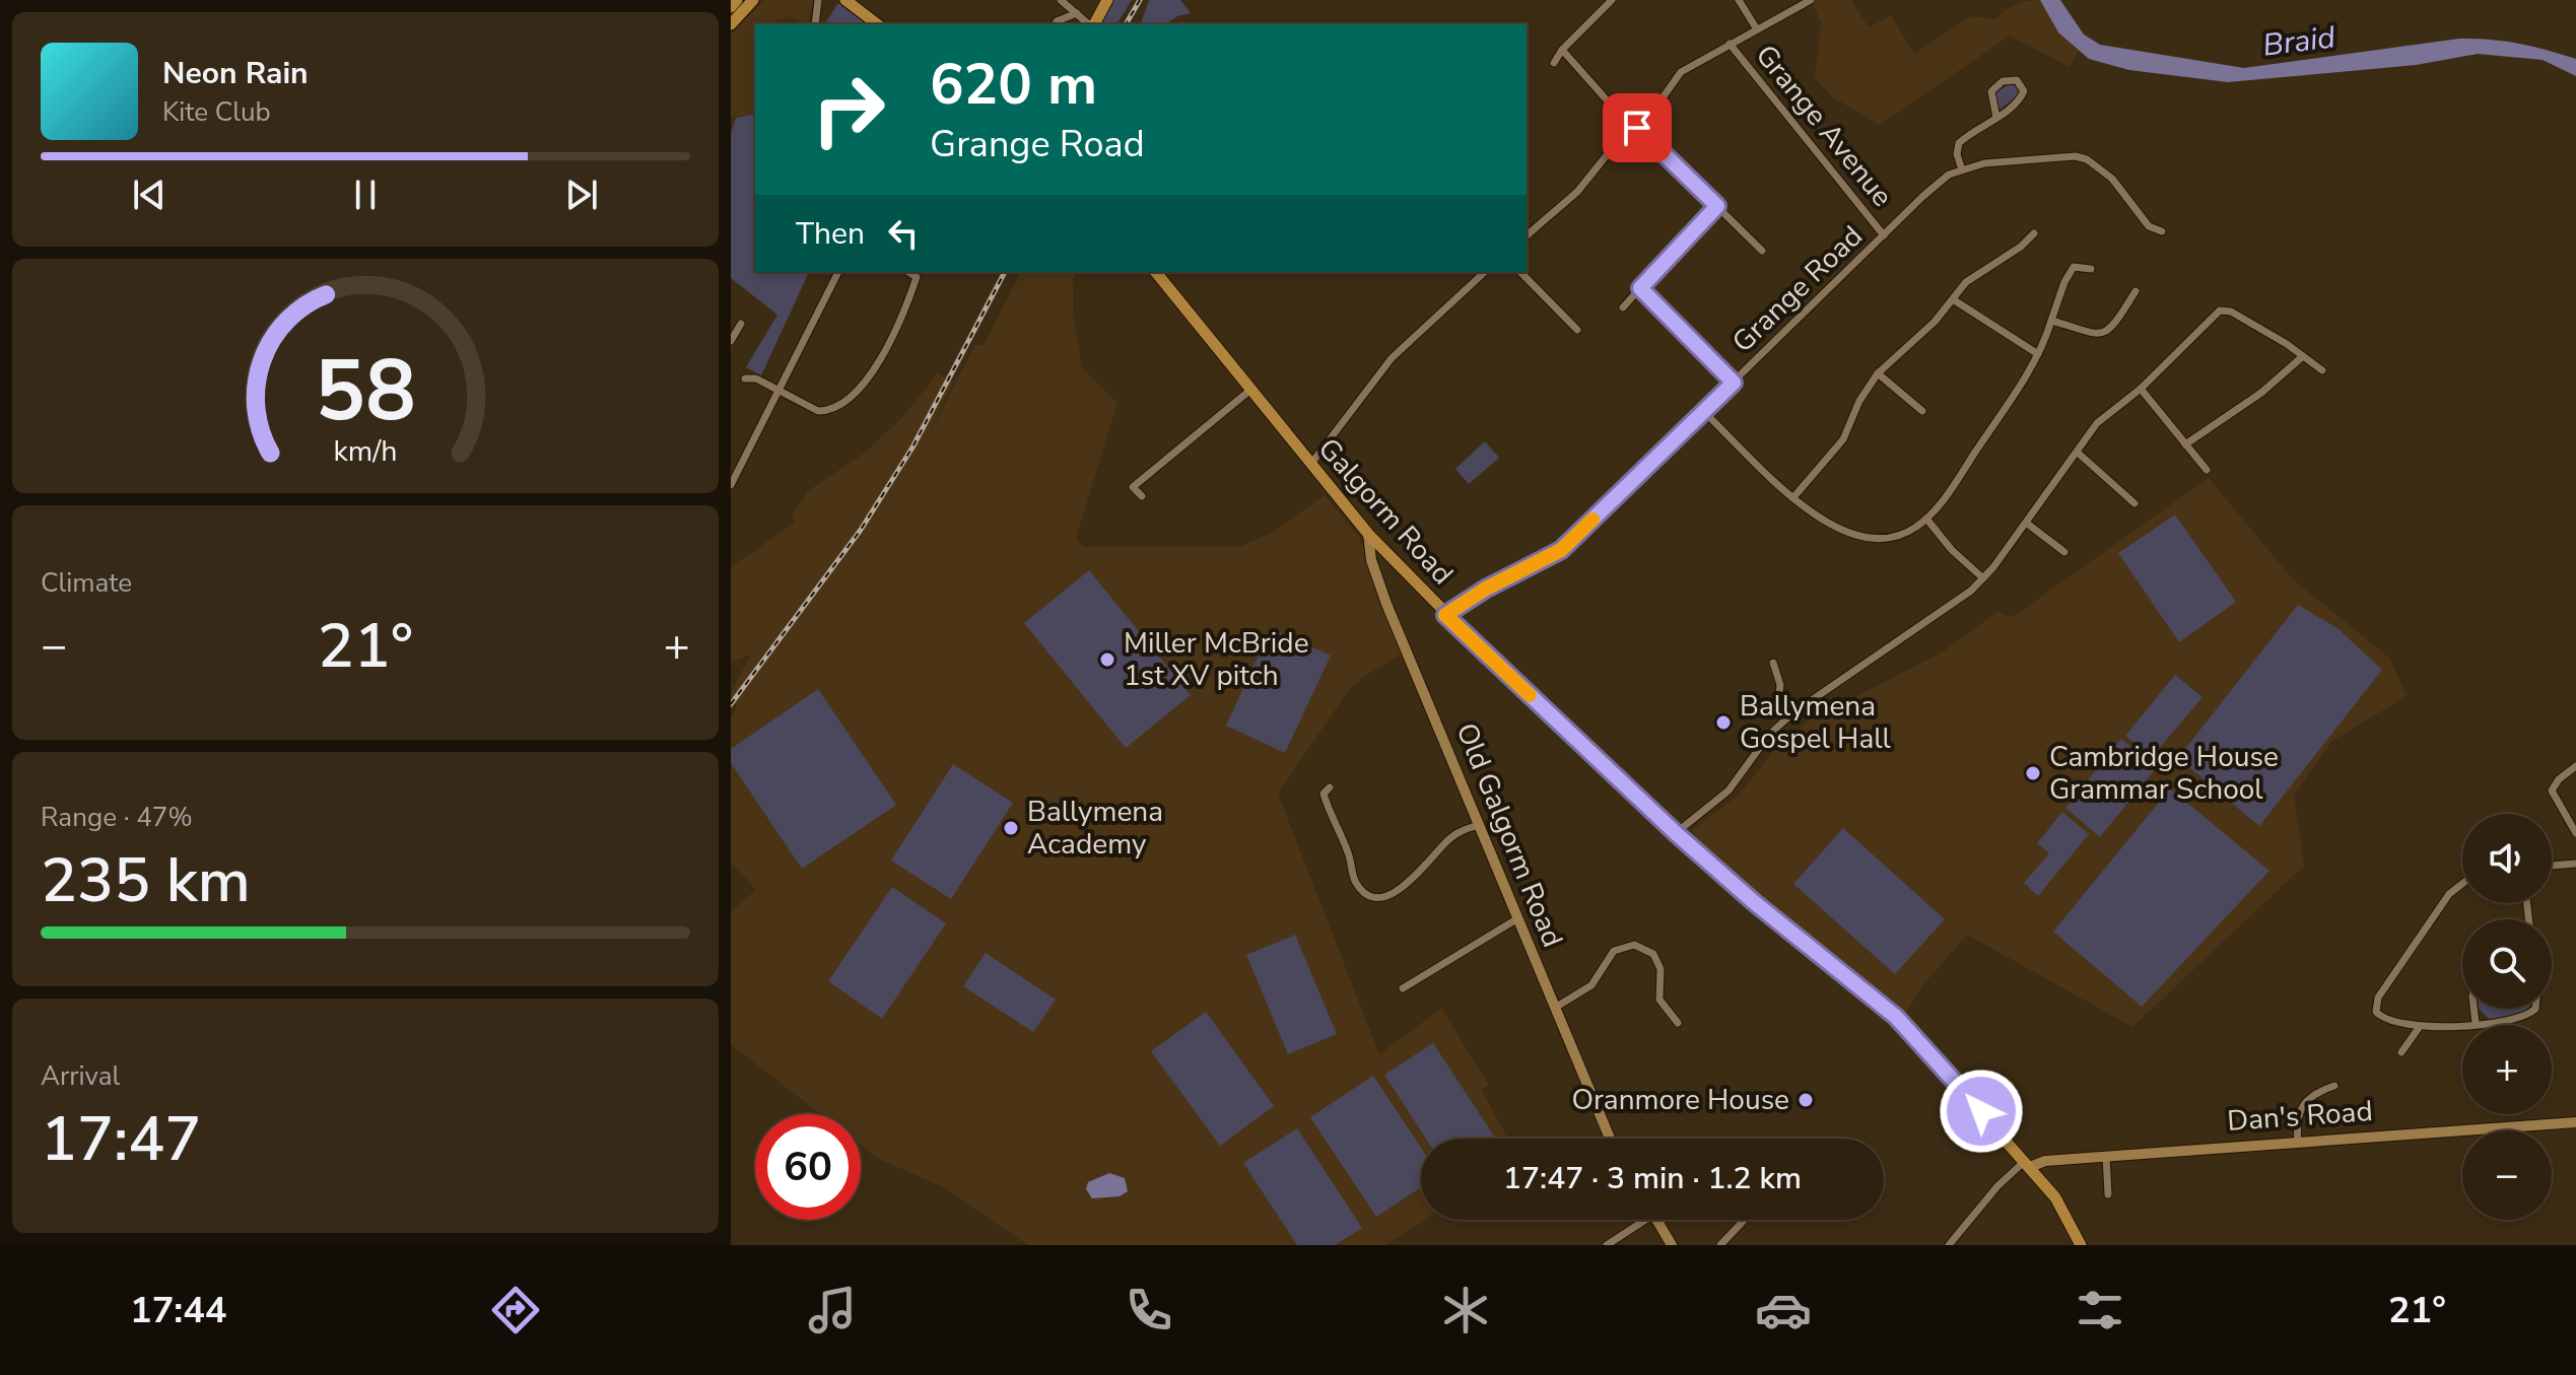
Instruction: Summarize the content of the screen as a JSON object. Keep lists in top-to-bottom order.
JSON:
{
  "streets": {
    "main road": ["Galgorm Road"],
    "street": [
      "Grange Avenue",
      "Grange Road",
      "Old Galgorm Road",
      "Dan's Road"
    ]
  },
  "crossings": [
    ["Grange Avenue", "Grange Road"],
    ["Grange Road", "Galgorm Road"],
    ["Galgorm Road", "Old Galgorm Road"],
    ["Galgorm Road", "Dan's Road"]
  ],
  "water": ["Braid"],
  "places": [
    "Miller McBride 1st XV pitch",
    "Ballymena Gospel Hall",
    "Cambridge House Grammar School",
    "Ballymena Academy",
    "Oranmore House"
  ],
  "page": {
    "turn": ["620 m", "Grange Road"],
    "song": ["Neon Rain", "Kite Club"],
    "then": "Then",
    "tile": [
      "Climate",
      ["Range · 47%", "235 km"],
      ["Arrival", "17:47"]
    ],
    "heat": ["−", "21°", "+"],
    "map_buttons": ["+", "−"],
    "limit": "60",
    "trip": "17:47 · 3 min · 1.2 km",
    "tabs": ["17:44", "21°"],
    "gauge": ["58", "km/h"]
  }
}
